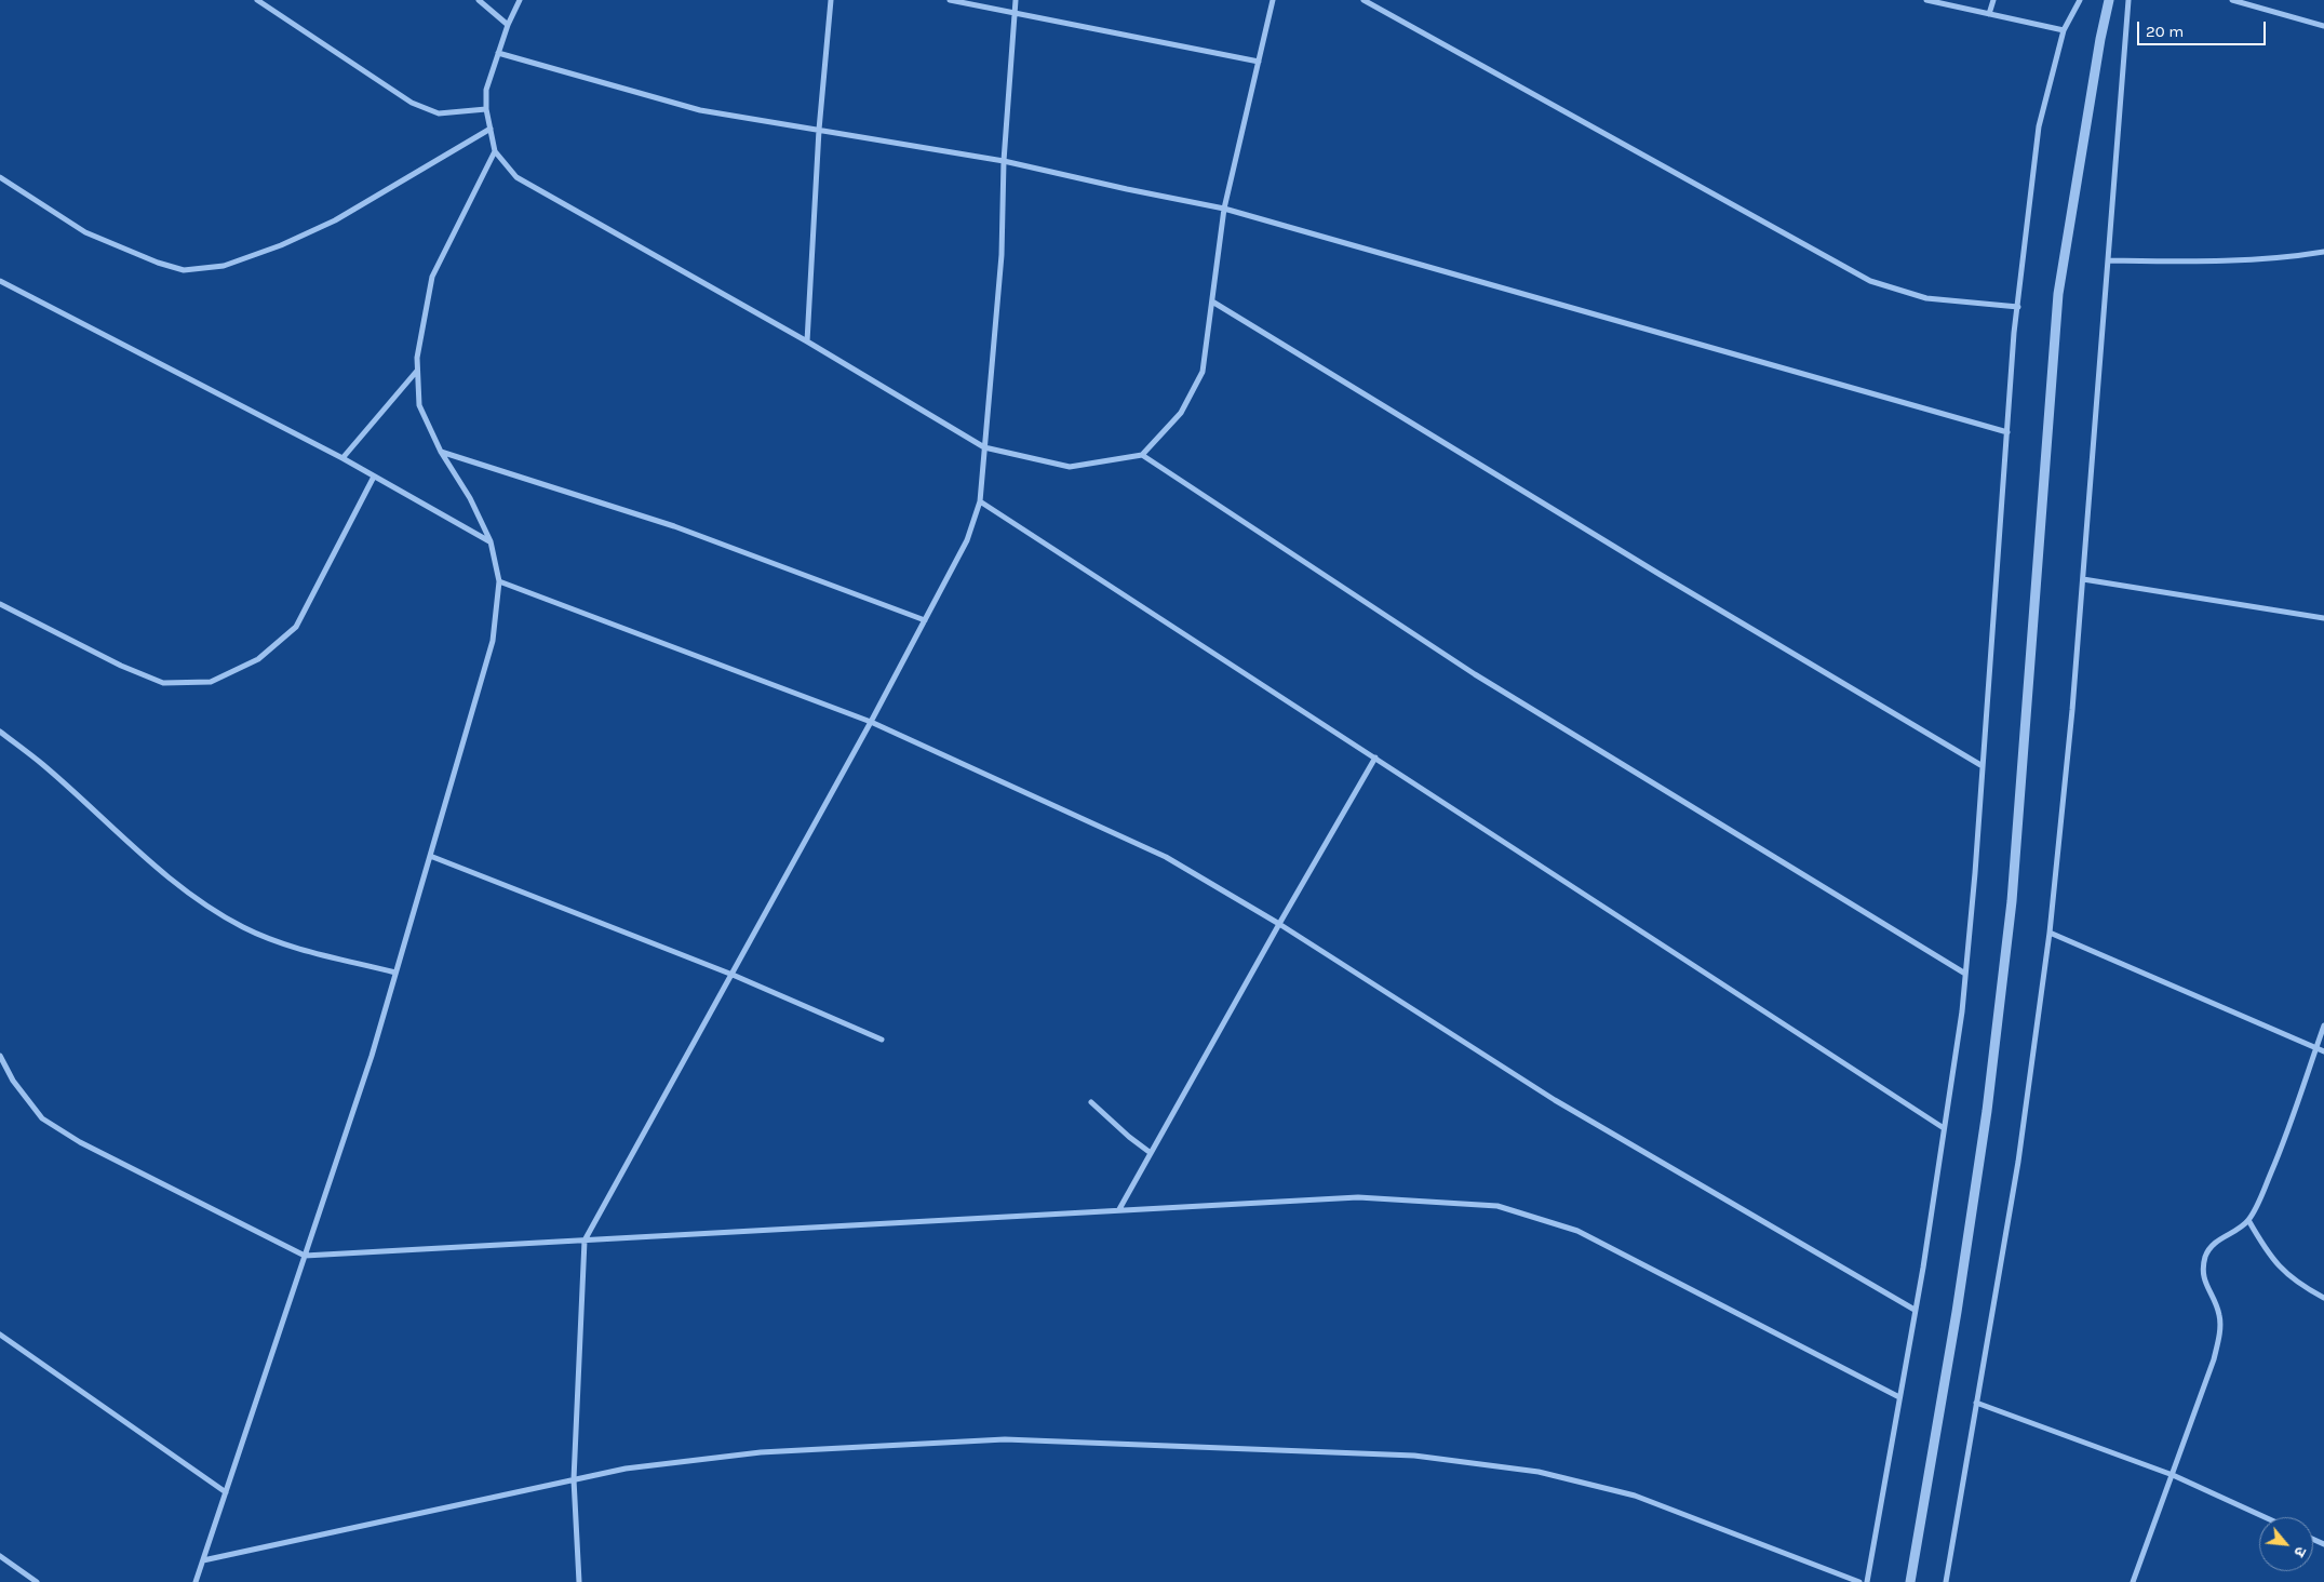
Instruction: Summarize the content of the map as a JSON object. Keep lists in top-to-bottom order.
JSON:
{
  "scale_bar": "20 m",
  "north": "bottom right"
}
